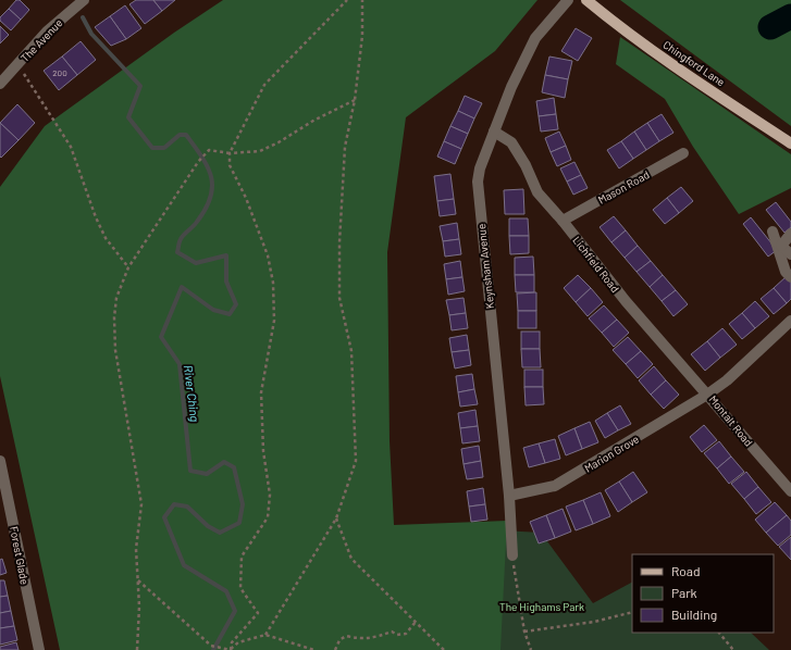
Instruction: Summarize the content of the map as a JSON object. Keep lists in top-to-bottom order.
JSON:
{
  "streets": {
    "main road": ["Chingford Lane"],
    "street": [
      "The Avenue",
      "Mason Road",
      "Lichfield Road",
      "Keynsham Avenue",
      "Montalt Road",
      "Marion Grove",
      "Forest Glade"
    ]
  },
  "crossings": [
    ["Mason Road", "Lichfield Road"],
    ["Lichfield Road", "Keynsham Avenue"],
    ["Lichfield Road", "Montalt Road"],
    ["Lichfield Road", "Marion Grove"],
    ["Keynsham Avenue", "Marion Grove"],
    ["Montalt Road", "Marion Grove"]
  ],
  "water": ["River Ching"],
  "parks": ["The Highams Park"],
  "house_numbers": ["200"],
  "legend": ["Road", "Park", "Building"]
}
